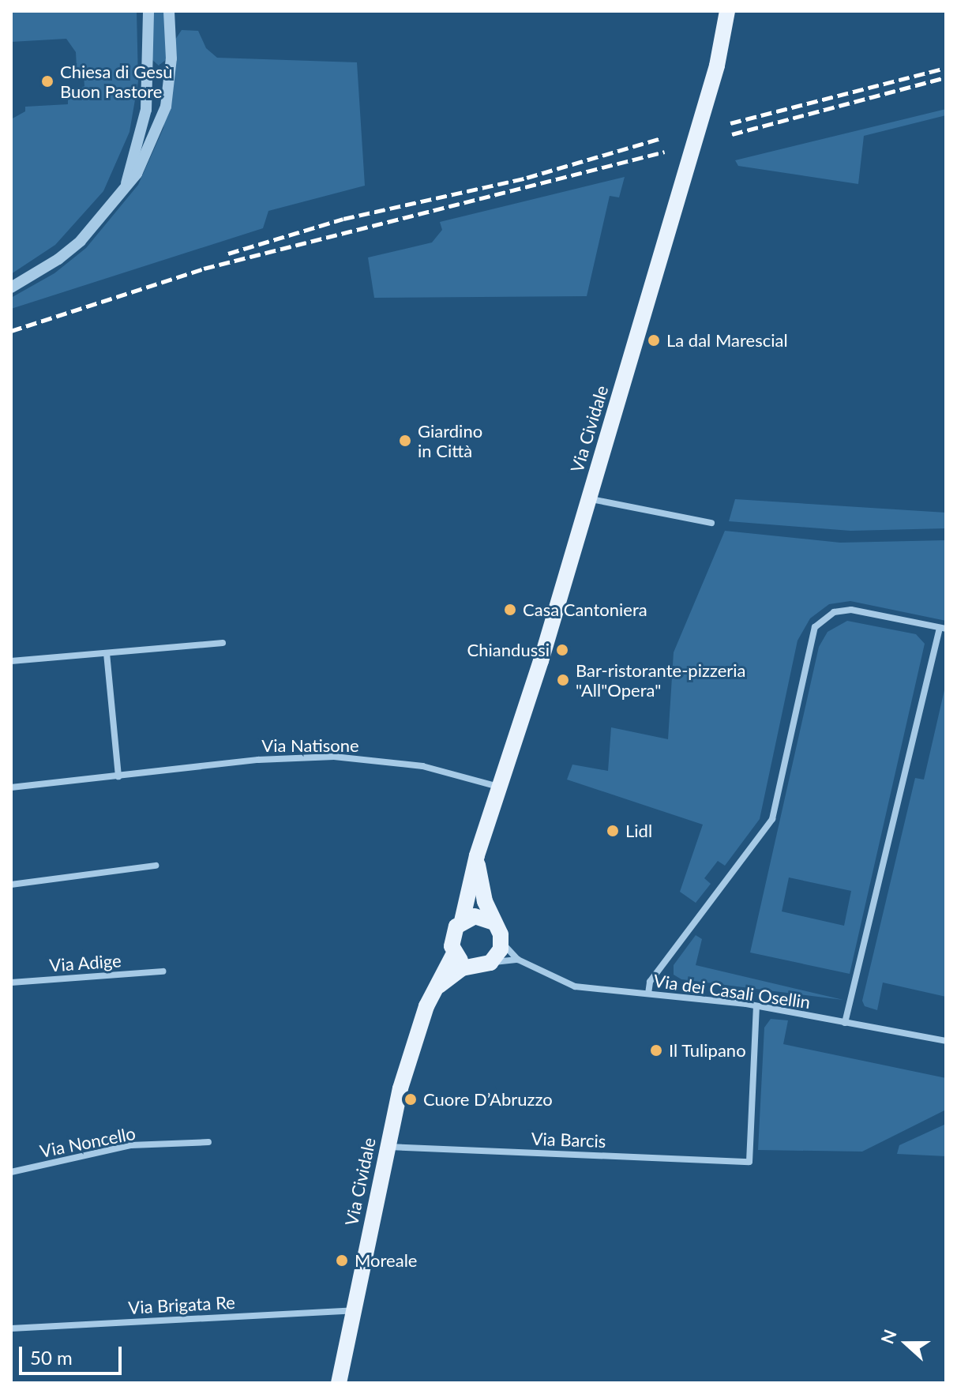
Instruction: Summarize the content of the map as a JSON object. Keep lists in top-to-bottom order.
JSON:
{
  "streets": {
    "main road": ["Via Cividale"],
    "street": [
      "Via Natisone",
      "Via Adige",
      "Via dei Casali Osellin",
      "Via Barcis",
      "Via Noncello",
      "Via Brigata Re"
    ]
  },
  "crossings": [
    ["Via Cividale", "Via Natisone"],
    ["Via Cividale", "Via dei Casali Osellin"],
    ["Via Cividale", "Via Barcis"],
    ["Via Cividale", "Via Brigata Re"],
    ["Via dei Casali Osellin", "Via Barcis"]
  ],
  "places": [
    "Chiesa di Gesù Buon Pastore",
    "La dal Marescial",
    "Giardino in Città",
    "Casa Cantoniera",
    "Chiandussi",
    "Bar-ristorante-pizzeria \"All\"Opera\"",
    "Lidl",
    "Il Tulipano",
    "Cuore D’Abruzzo",
    "Moreale"
  ],
  "scale_bar": "50 m",
  "north": "left"
}
